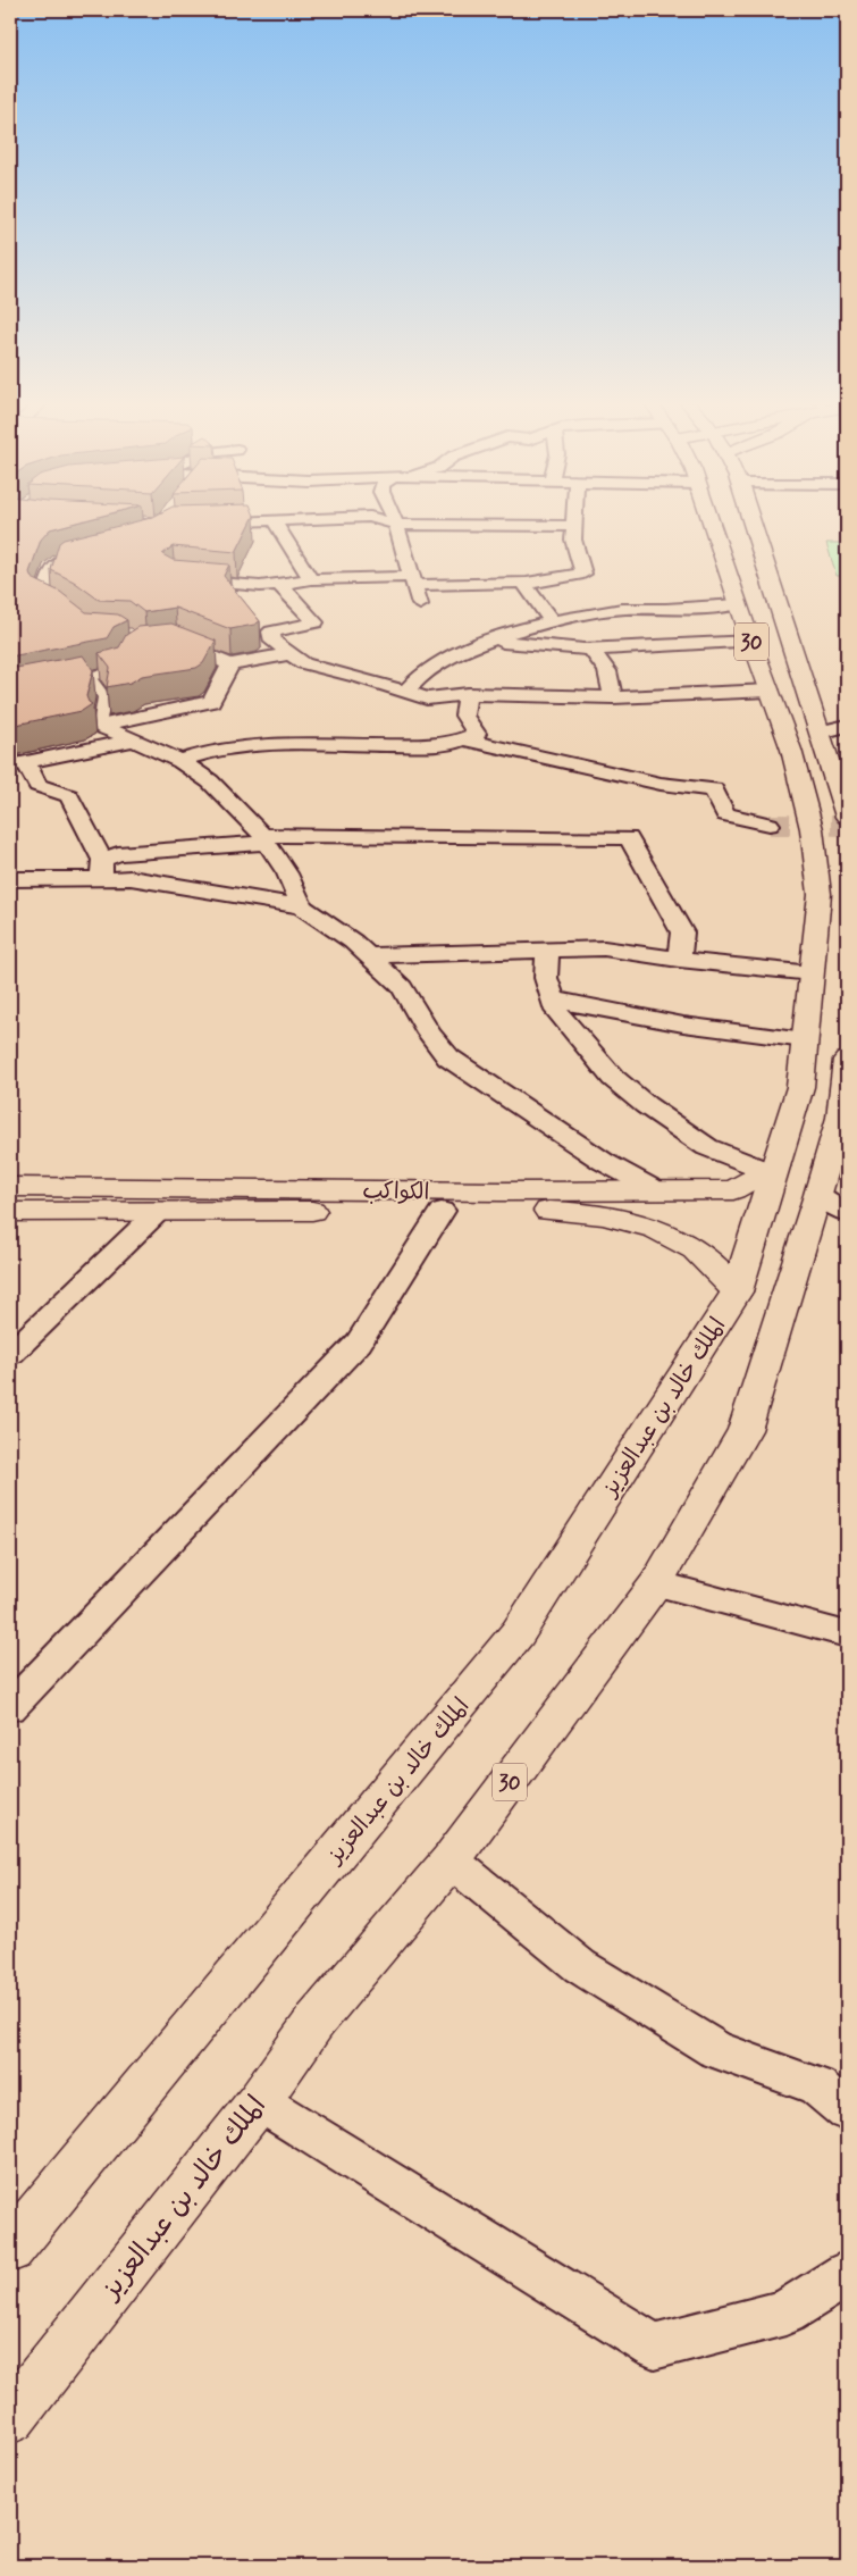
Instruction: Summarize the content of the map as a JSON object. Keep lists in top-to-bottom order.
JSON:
{
  "streets": {
    "main road": ["30", "الكواكب", "الملك خالد بن عبدالعزيز"]
  },
  "crossings": [
    ["الكواكب", "الملك خالد بن عبدالعزيز"]
  ]
}
